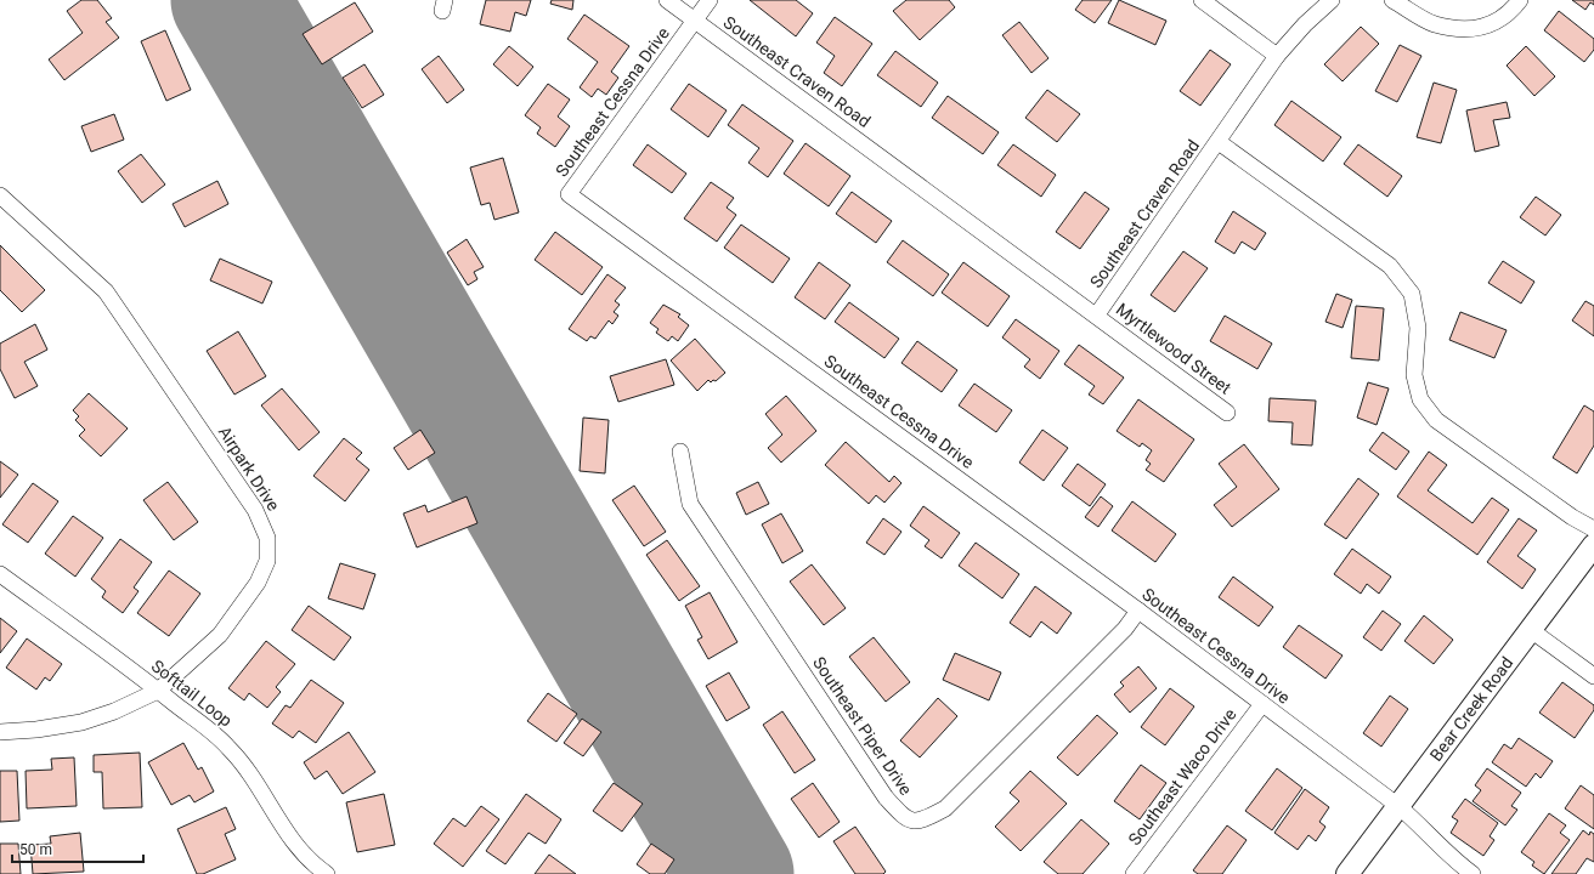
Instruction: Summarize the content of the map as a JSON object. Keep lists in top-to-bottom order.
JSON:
{
  "streets": {
    "street": [
      "Southeast Craven Road",
      "Southeast Cessna Drive",
      "Myrtlewood Street",
      "Airpark Drive",
      "Softtail Loop",
      "Bear Creek Road",
      "Southeast Piper Drive",
      "Southeast Waco Drive"
    ]
  },
  "crossings": [
    ["Southeast Craven Road", "Southeast Cessna Drive"],
    ["Southeast Craven Road", "Myrtlewood Street"],
    ["Southeast Cessna Drive", "Bear Creek Road"],
    ["Southeast Cessna Drive", "Southeast Piper Drive"],
    ["Southeast Cessna Drive", "Southeast Waco Drive"],
    ["Airpark Drive", "Softtail Loop"]
  ],
  "scale_bar": "50 m"
}
